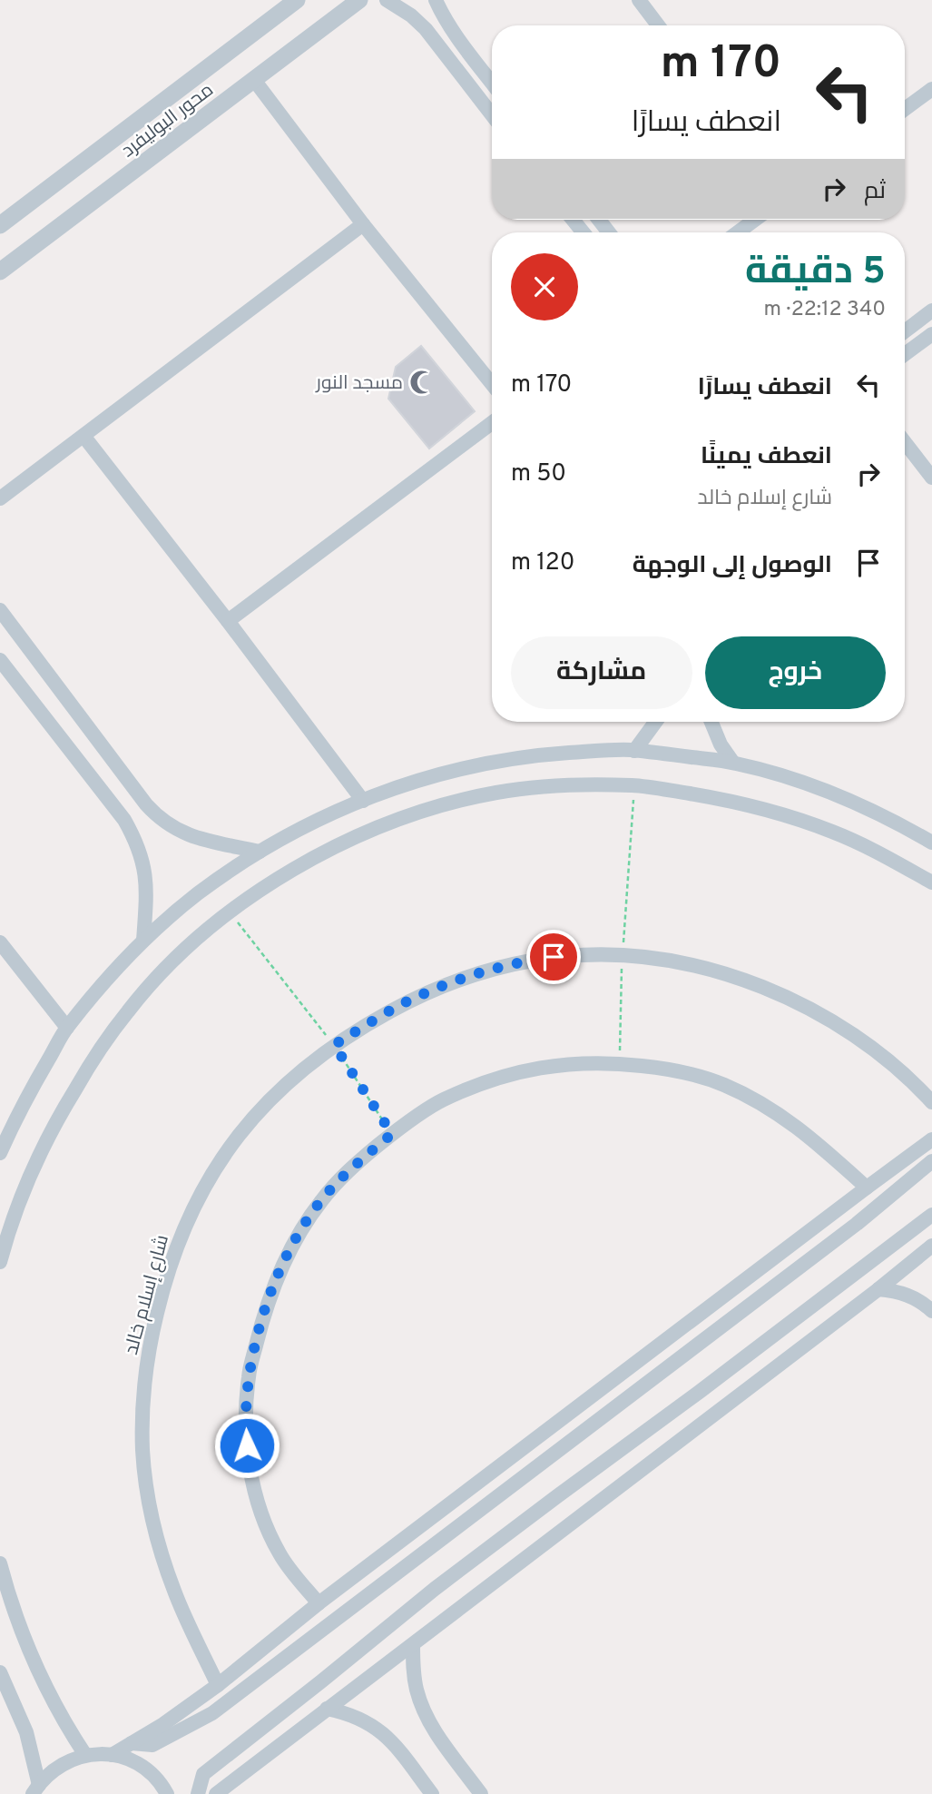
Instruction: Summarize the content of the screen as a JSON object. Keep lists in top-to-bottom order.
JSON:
{
  "streets": {
    "street": ["محور البوليفرد", "شارع إسلام خالد"]
  },
  "places": {
    "mosque": ["مسجد النور"]
  },
  "page": {
    "turn": ["170 m", "انعطف يسارًا"],
    "then": "ثم",
    "heading": ["5 دقيقة", "340 m · 22:12"],
    "list": [
      {
        "name": "انعطف يسارًا",
        "value": "170 m"
      },
      {
        "name": "انعطف يمينًا",
        "note": "شارع إسلام خالد",
        "value": "50 m"
      },
      {
        "name": "الوصول إلى الوجهة",
        "value": "120 m"
      }
    ],
    "buttons": ["خروج", "مشاركة"]
  }
}
